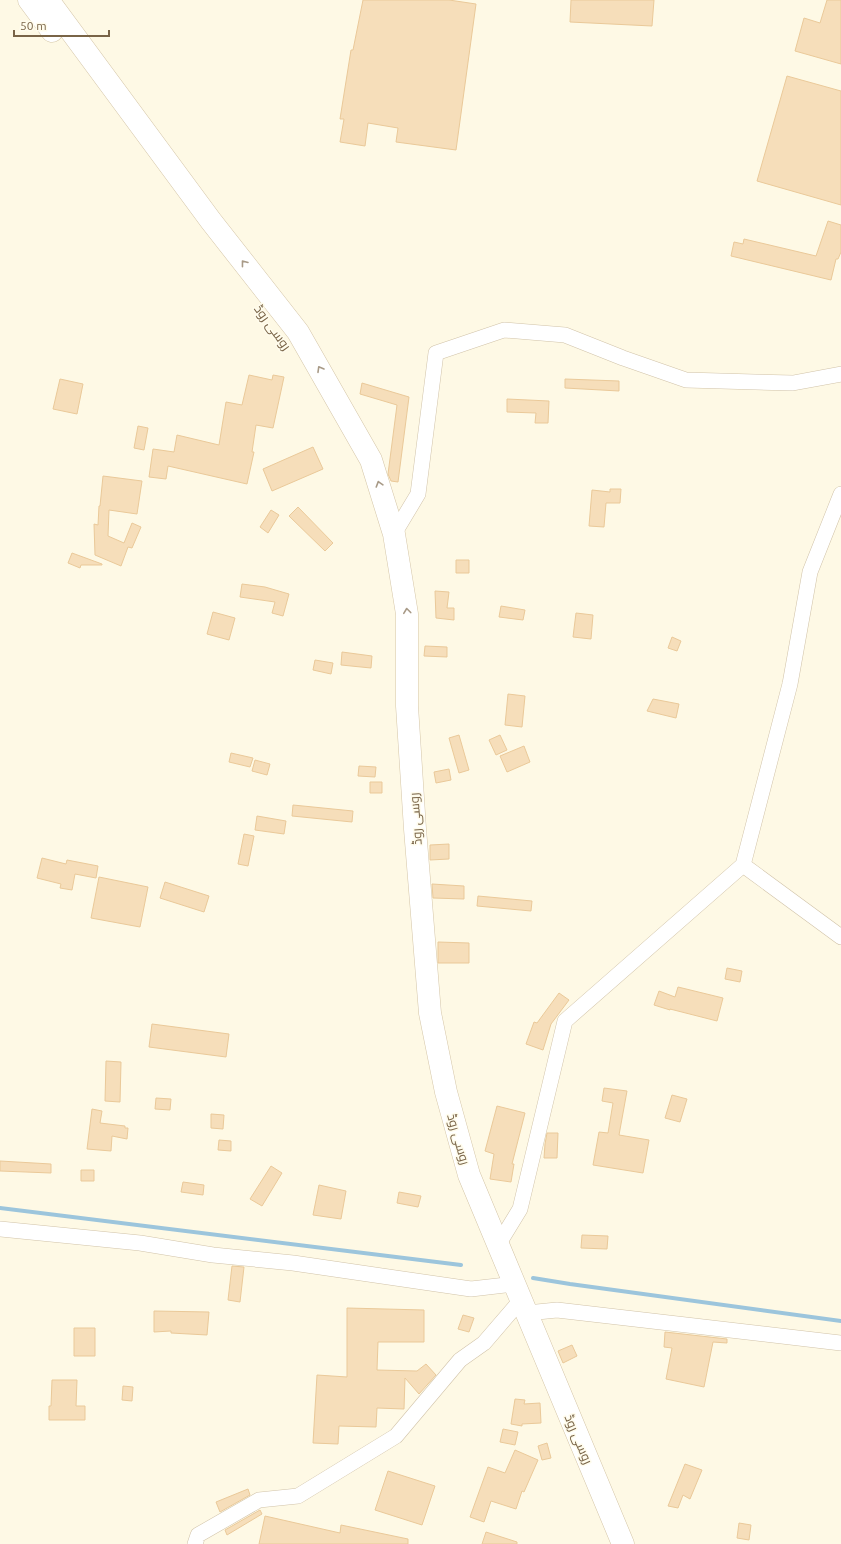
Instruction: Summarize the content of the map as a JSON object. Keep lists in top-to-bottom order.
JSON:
{
  "streets": {
    "main road": ["روسی روڈ"]
  },
  "scale_bar": "50 m"
}
